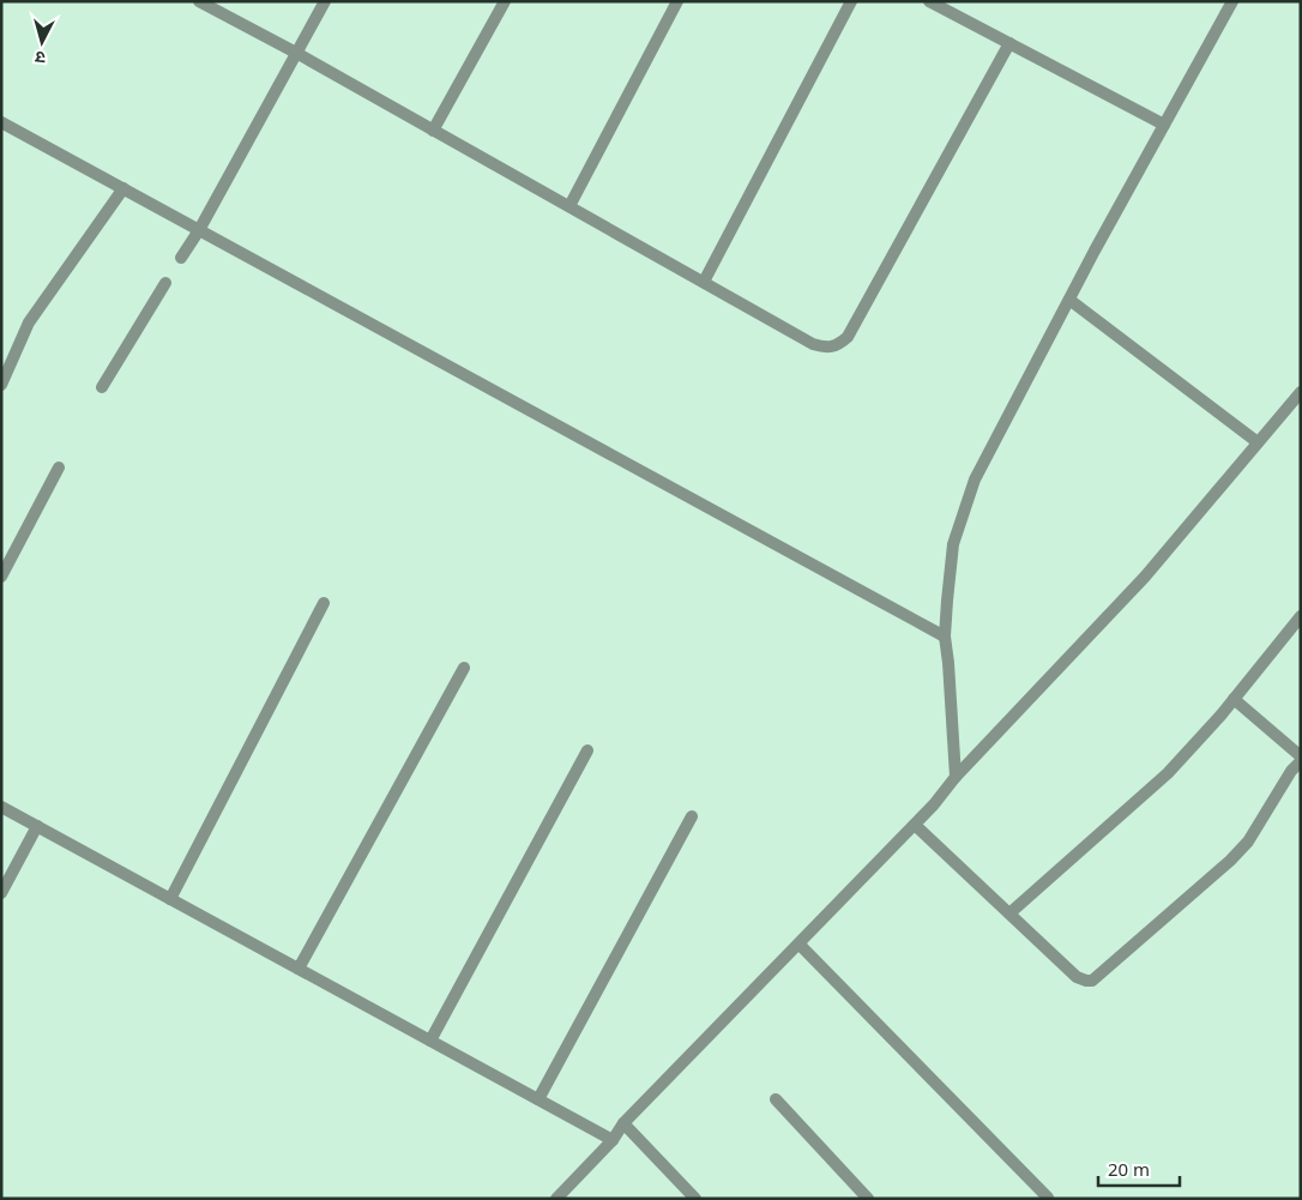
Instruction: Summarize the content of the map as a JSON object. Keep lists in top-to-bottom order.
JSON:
{
  "scale_bar": "20 m",
  "north": "bottom"
}
